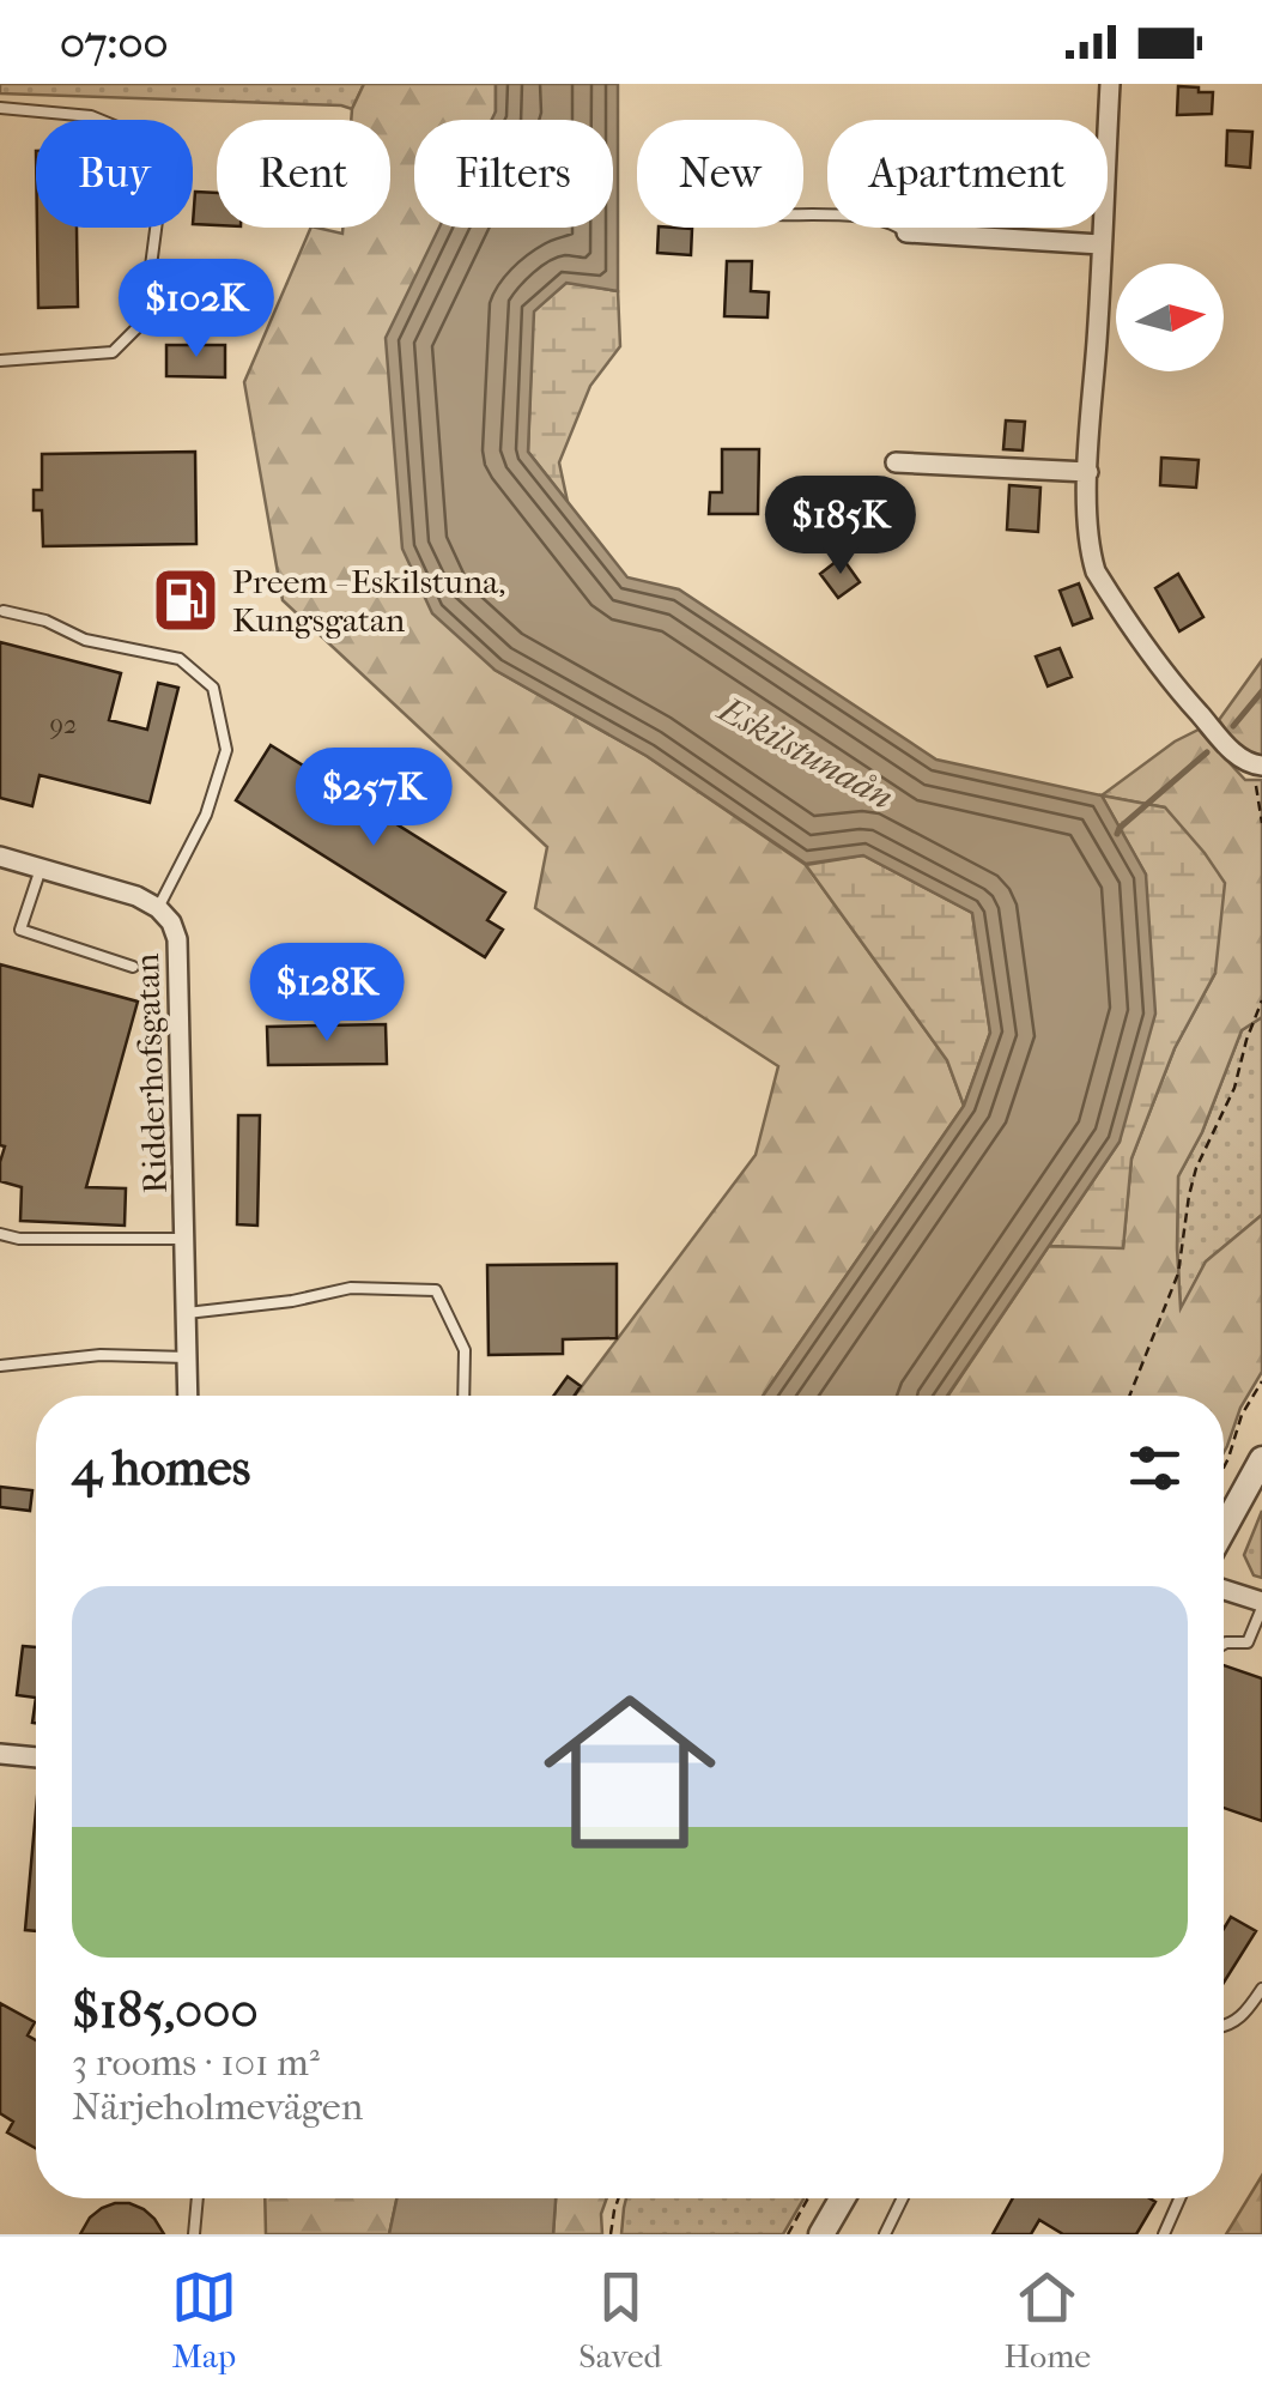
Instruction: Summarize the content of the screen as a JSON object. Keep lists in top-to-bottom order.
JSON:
{
  "streets": {
    "street": ["Ridderhofsgatan"]
  },
  "water": ["Eskilstunaån"],
  "places": {
    "fuel station": ["Preem - Eskilstuna, Kungsgatan"]
  },
  "house_numbers": ["92"],
  "north": "right",
  "page": {
    "status": "07:00",
    "chip": [
      "Buy",
      "Rent",
      "Filters",
      "New",
      "Apartment"
    ],
    "price": [
      "$102K",
      "$185K",
      "$257K",
      "$128K"
    ],
    "heading": "4 homes",
    "list": [
      {
        "name": "$185,000",
        "note": "3 rooms · 101 m² · Närjeholmevägen"
      }
    ],
    "tabs": ["Map", "Saved", "Home"]
  }
}
